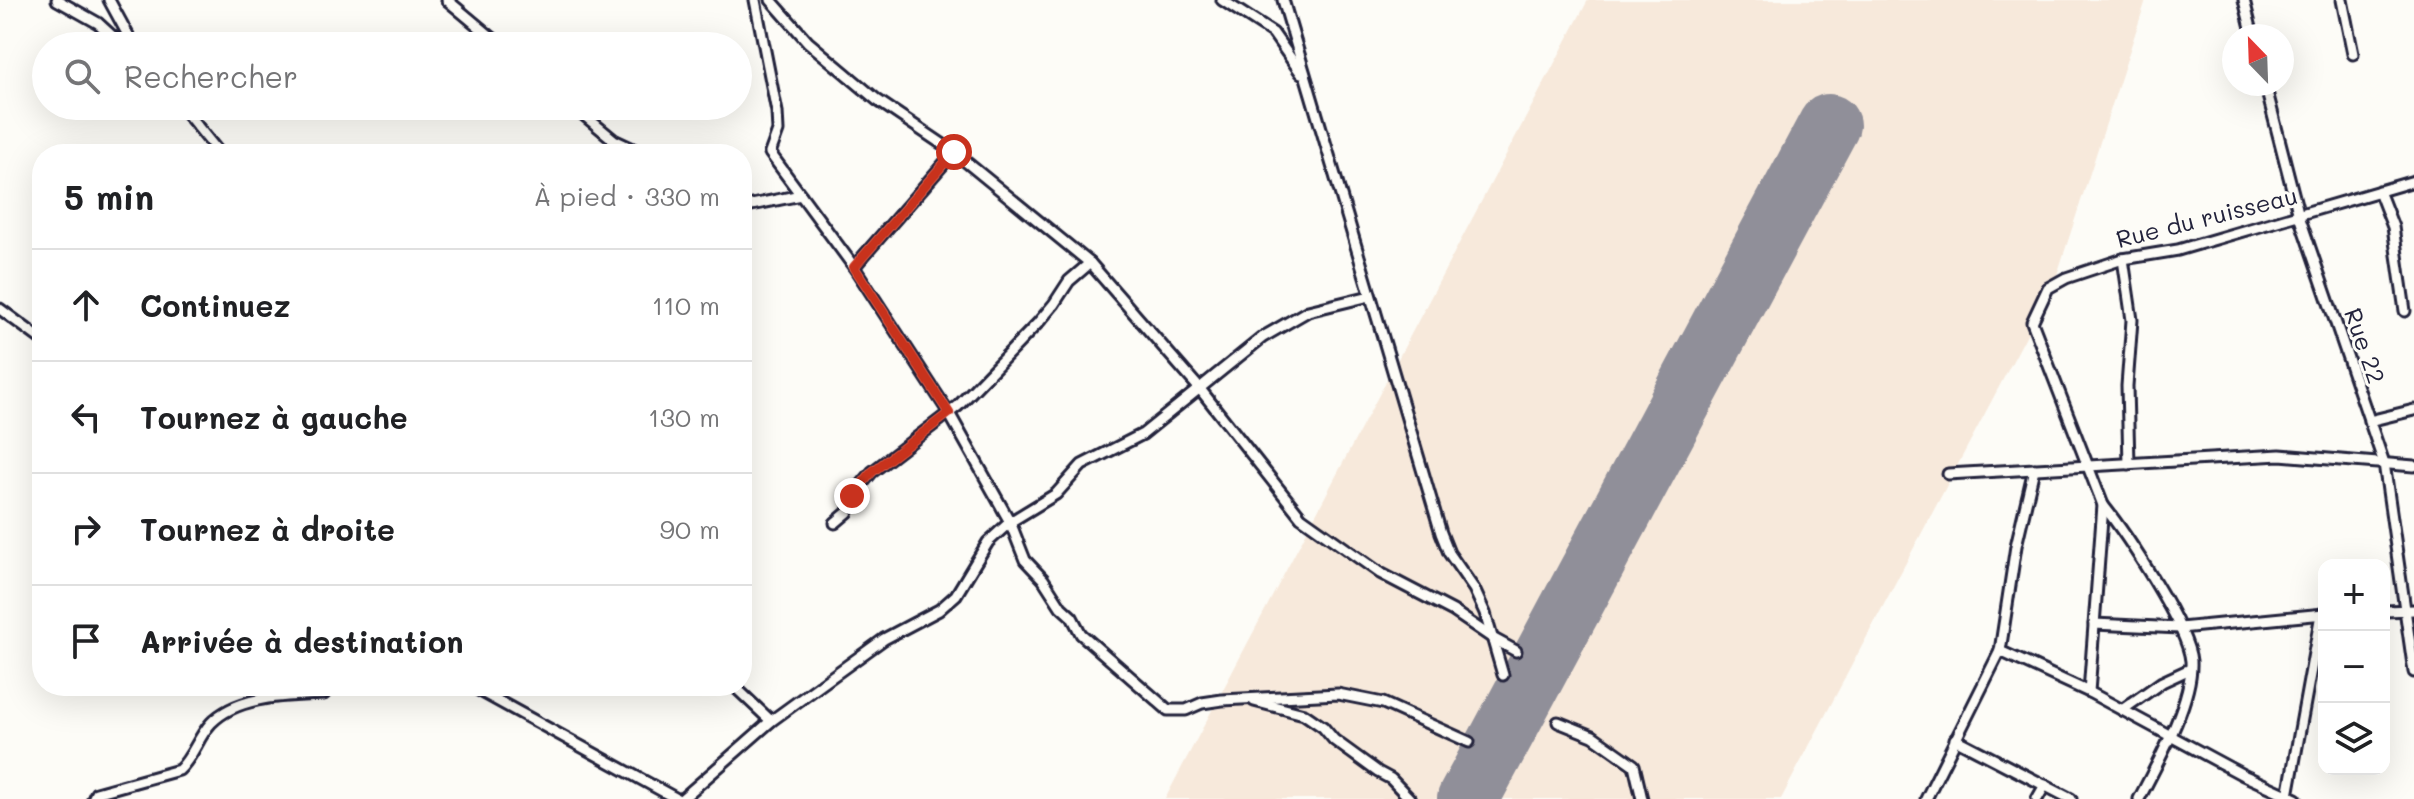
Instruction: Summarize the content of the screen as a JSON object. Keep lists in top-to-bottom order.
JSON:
{
  "streets": {
    "street": ["Rue du ruisseau", "Rue 22"]
  },
  "crossings": [
    ["Rue du ruisseau", "Rue 22"]
  ],
  "north": "top left",
  "page": {
    "search": "Rechercher",
    "heading": ["5 min", "À pied · 330 m"],
    "list": [
      ["Continuez", "110 m"],
      ["Tournez à gauche", "130 m"],
      ["Tournez à droite", "90 m"],
      "Arrivée à destination"
    ],
    "map_buttons": ["+", "−"]
  }
}
